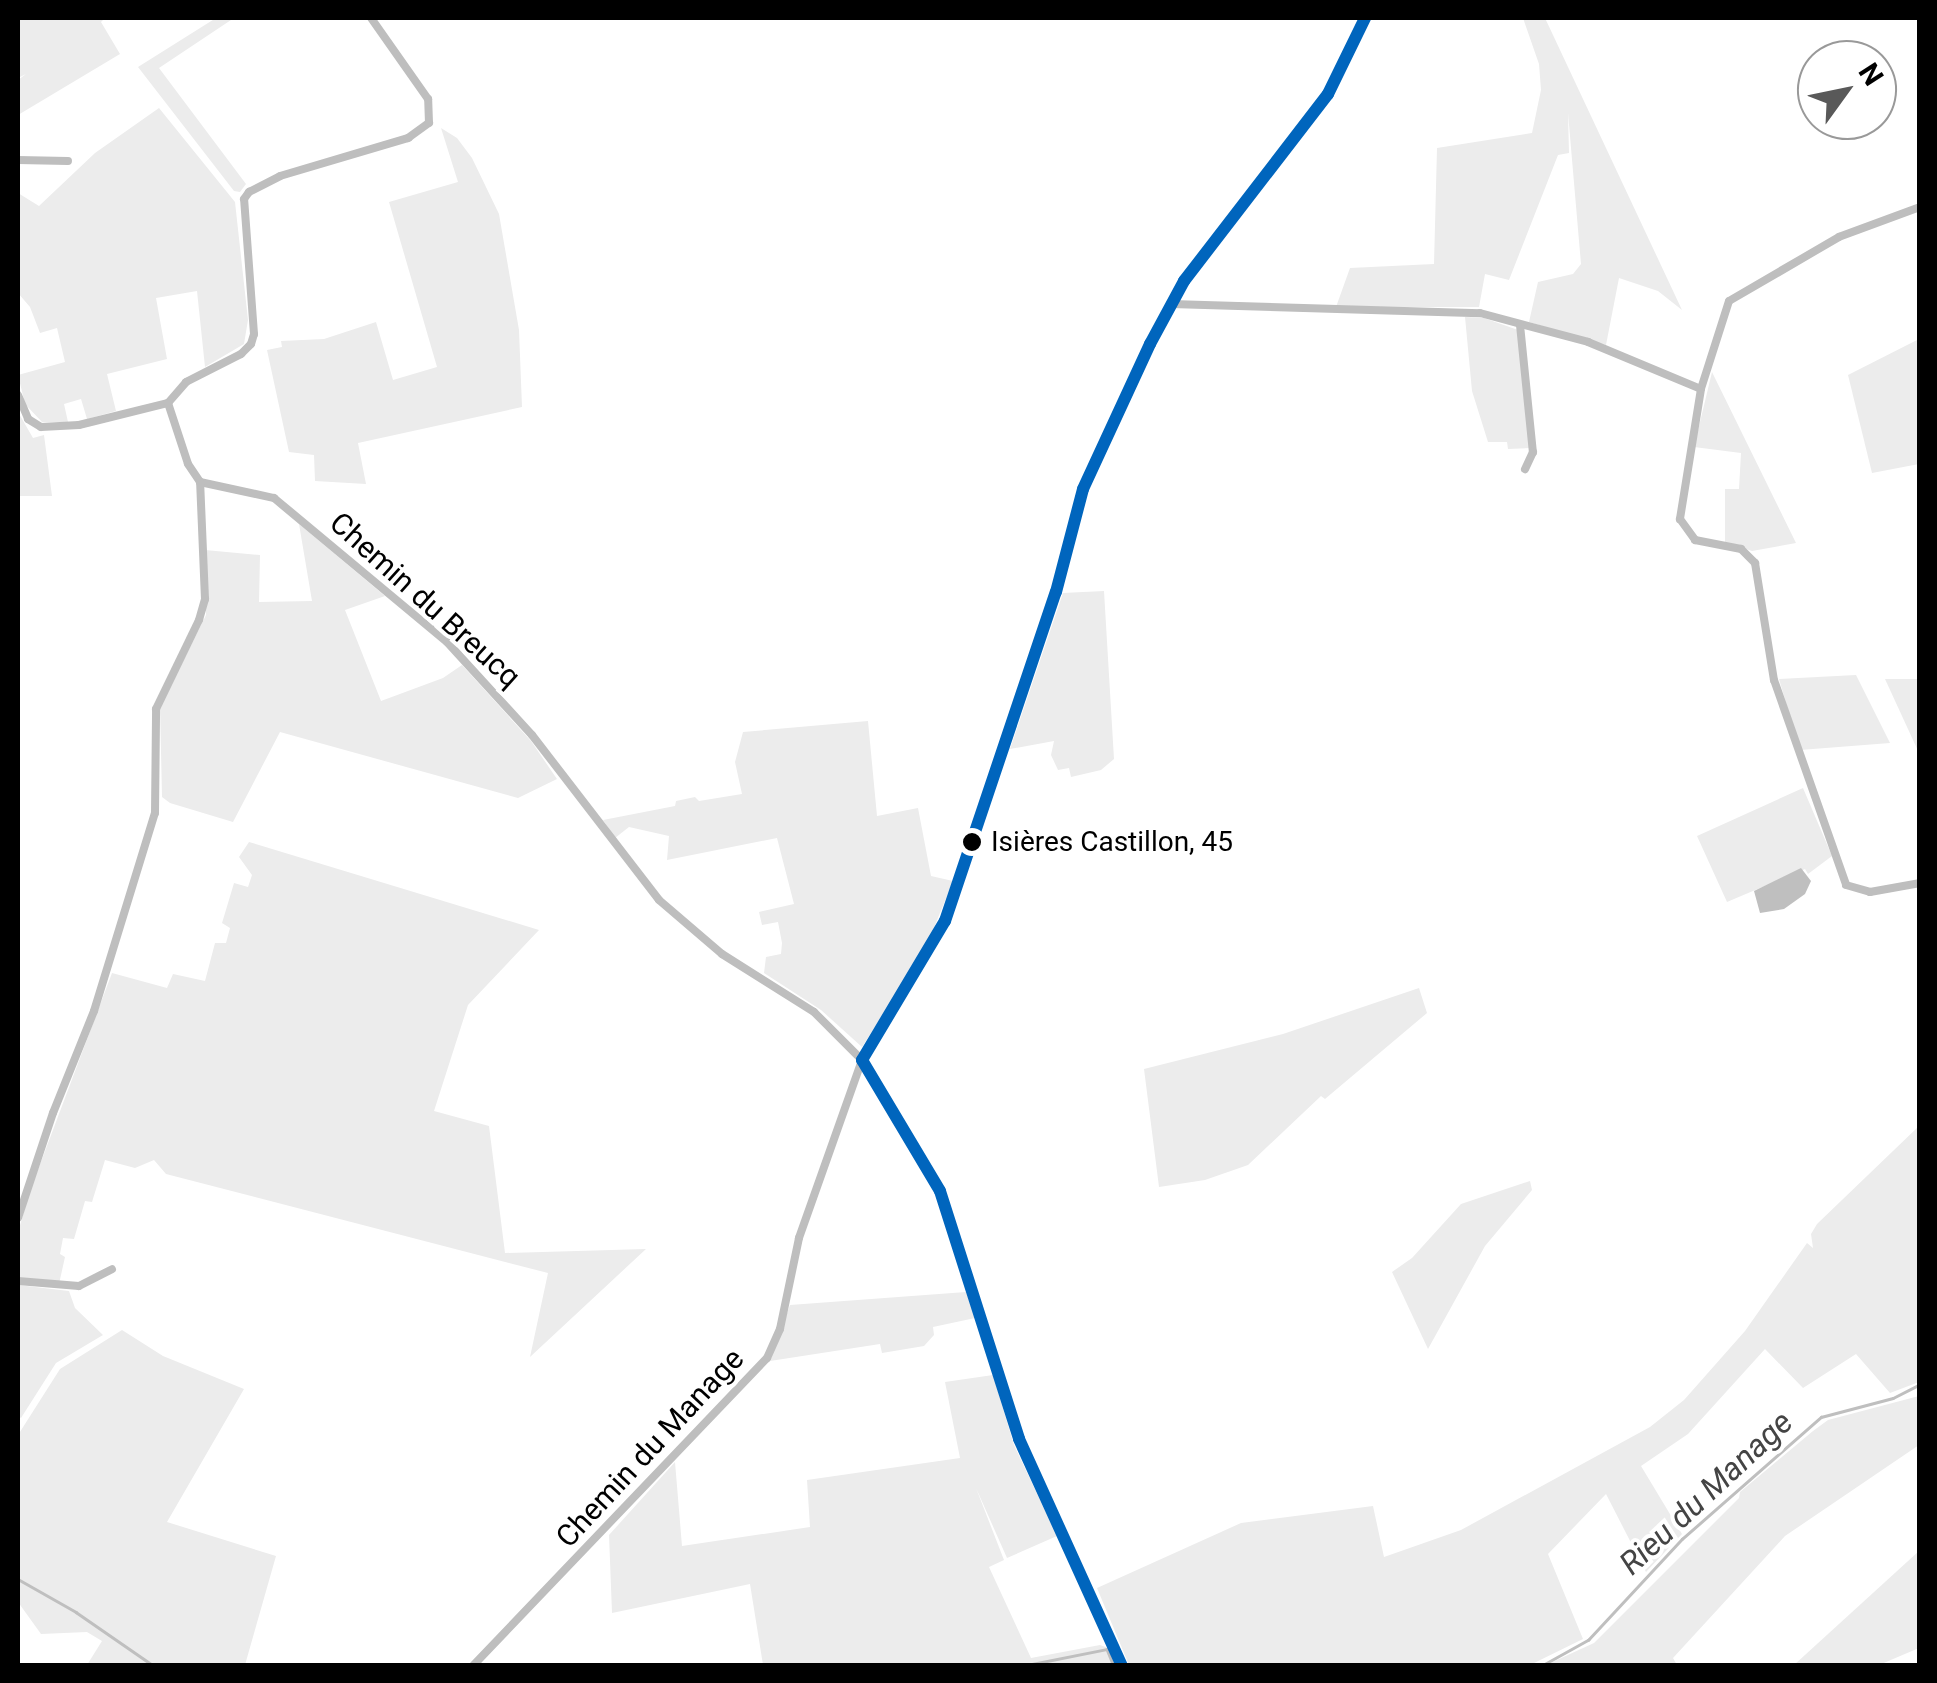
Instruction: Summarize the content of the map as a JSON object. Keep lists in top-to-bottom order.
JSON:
{
  "streets": {
    "street": ["Chemin du Breucq", "Chemin du Manage"]
  },
  "crossings": [
    ["Chemin du Breucq", "Chemin du Manage"]
  ],
  "water": ["Rieu du Manage"],
  "places": ["Isières Castillon, 45"],
  "north": "top right"
}
